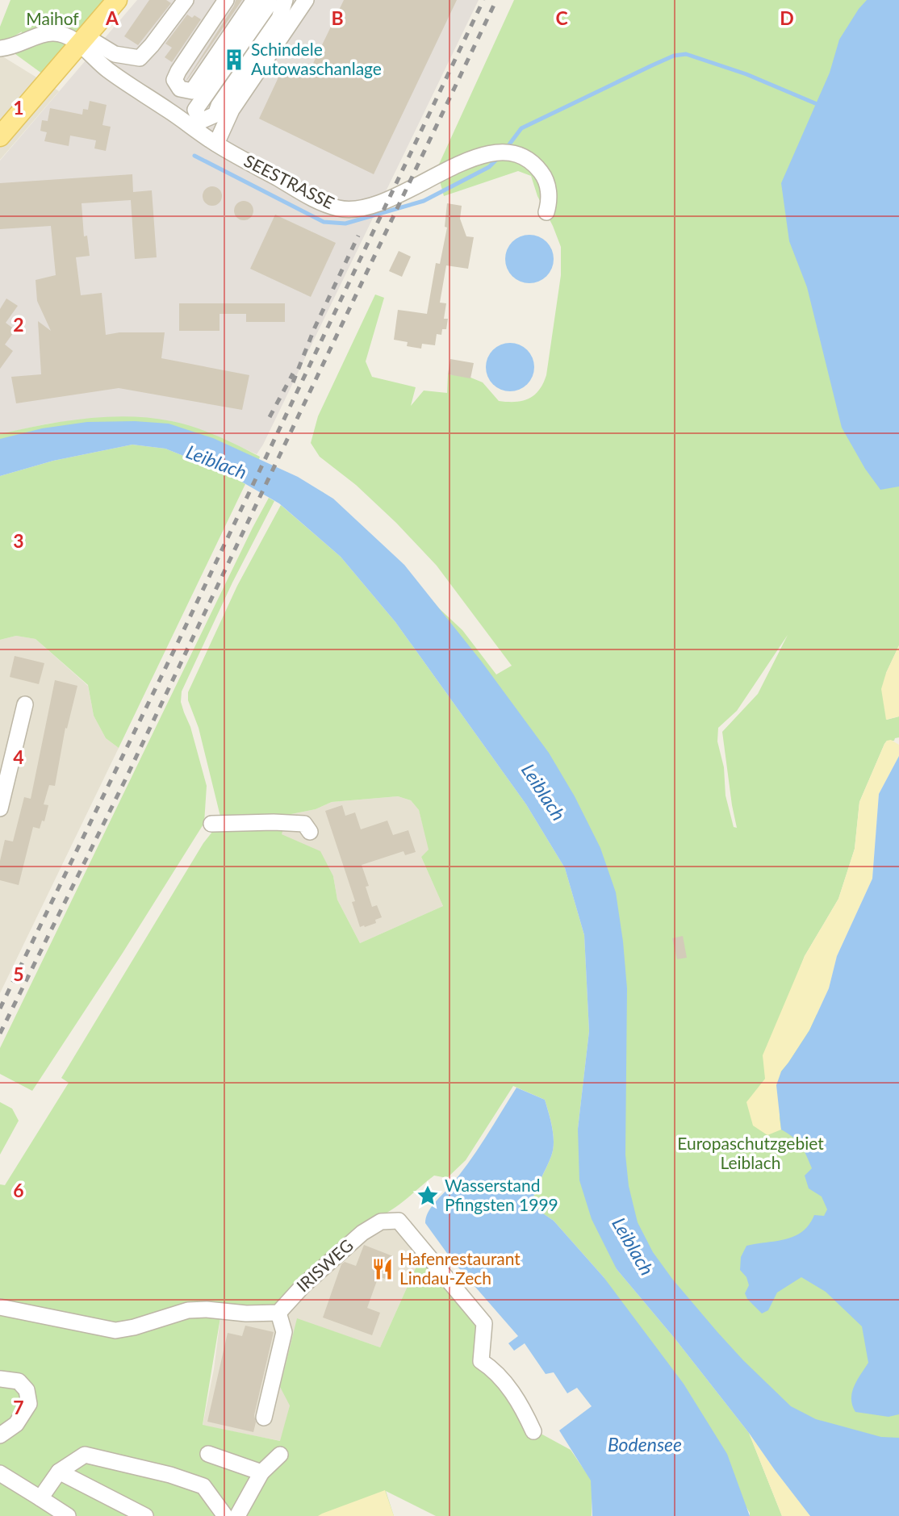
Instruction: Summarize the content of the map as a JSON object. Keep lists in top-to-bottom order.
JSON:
{
  "streets": {
    "street": ["SEESTRASSE", "IRISWEG"]
  },
  "water": ["Leiblach", "Bodensee"],
  "parks": ["Maihof", "Europaschutzgebiet Leiblach"],
  "places": {
    "building": ["Schindele Autowaschanlage"],
    "place": ["Wasserstand Pfingsten 1999"],
    "restaurant": ["Hafenrestaurant Lindau-Zech"]
  },
  "grid": {
    "columns": [
      "A",
      "B",
      "C",
      "D"
    ],
    "rows": [
      "1",
      "2",
      "3",
      "4",
      "5",
      "6",
      "7"
    ]
  }
}
